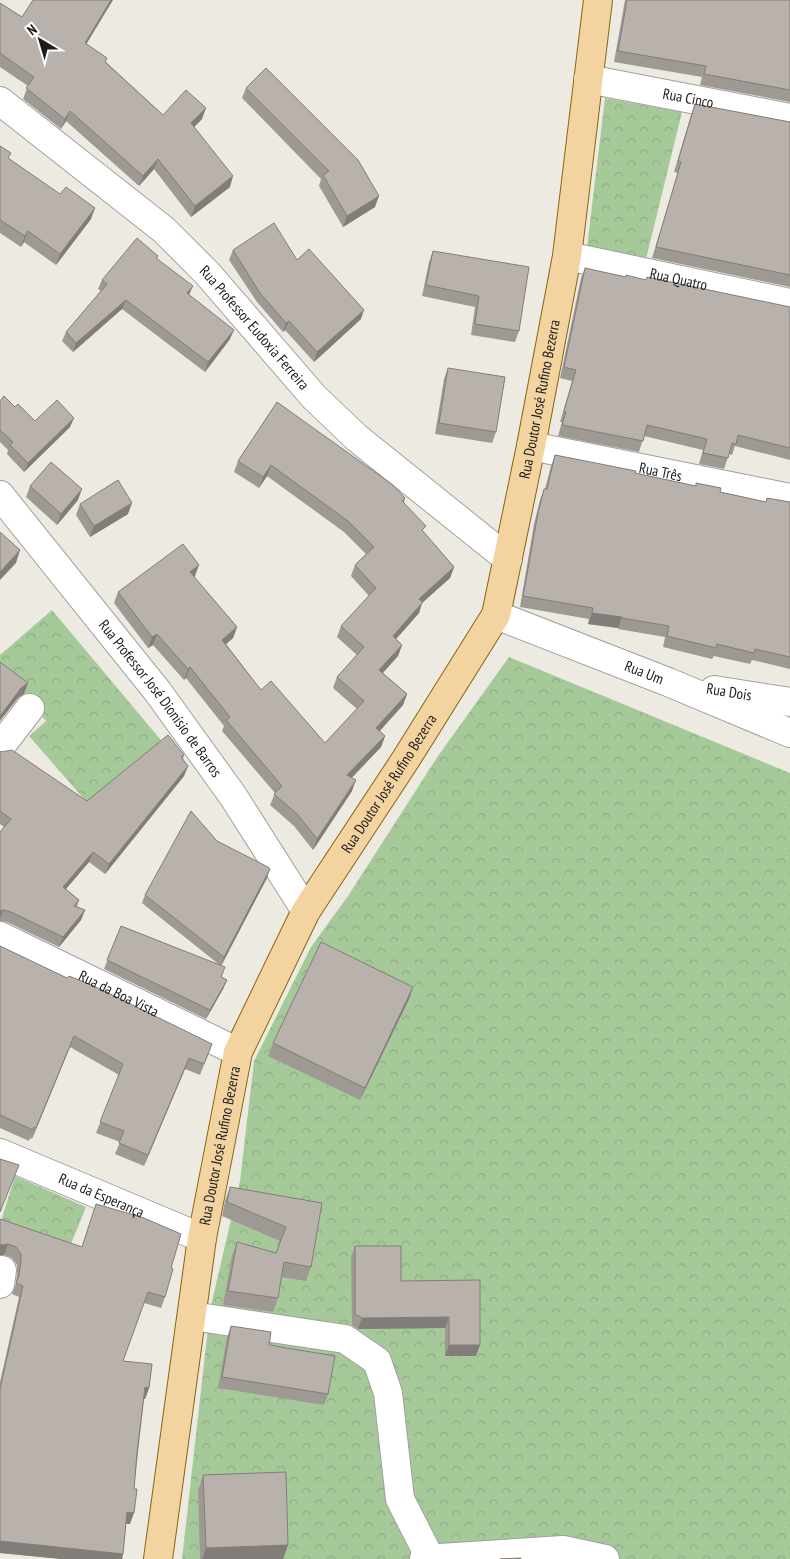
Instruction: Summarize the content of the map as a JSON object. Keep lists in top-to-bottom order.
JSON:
{
  "streets": {
    "main road": ["Rua Doutor José Rufino Bezerra"],
    "street": [
      "Rua Cinco",
      "Rua Quatro",
      "Rua Professor Eudoxia Ferreira",
      "Rua Três",
      "Rua Um",
      "Rua Dois",
      "Rua Professor José Dionísio de Barros",
      "Rua da Boa Vista",
      "Rua da Esperança"
    ]
  },
  "crossings": [
    ["Rua Cinco", "Rua Doutor José Rufino Bezerra"],
    ["Rua Quatro", "Rua Doutor José Rufino Bezerra"],
    ["Rua Professor Eudoxia Ferreira", "Rua Doutor José Rufino Bezerra"],
    ["Rua Doutor José Rufino Bezerra", "Rua Três"],
    ["Rua Doutor José Rufino Bezerra", "Rua Um"],
    ["Rua Doutor José Rufino Bezerra", "Rua Professor José Dionísio de Barros"],
    ["Rua Doutor José Rufino Bezerra", "Rua da Boa Vista"],
    ["Rua Doutor José Rufino Bezerra", "Rua da Esperança"],
    ["Rua Um", "Rua Dois"]
  ],
  "north": "top left"
}
